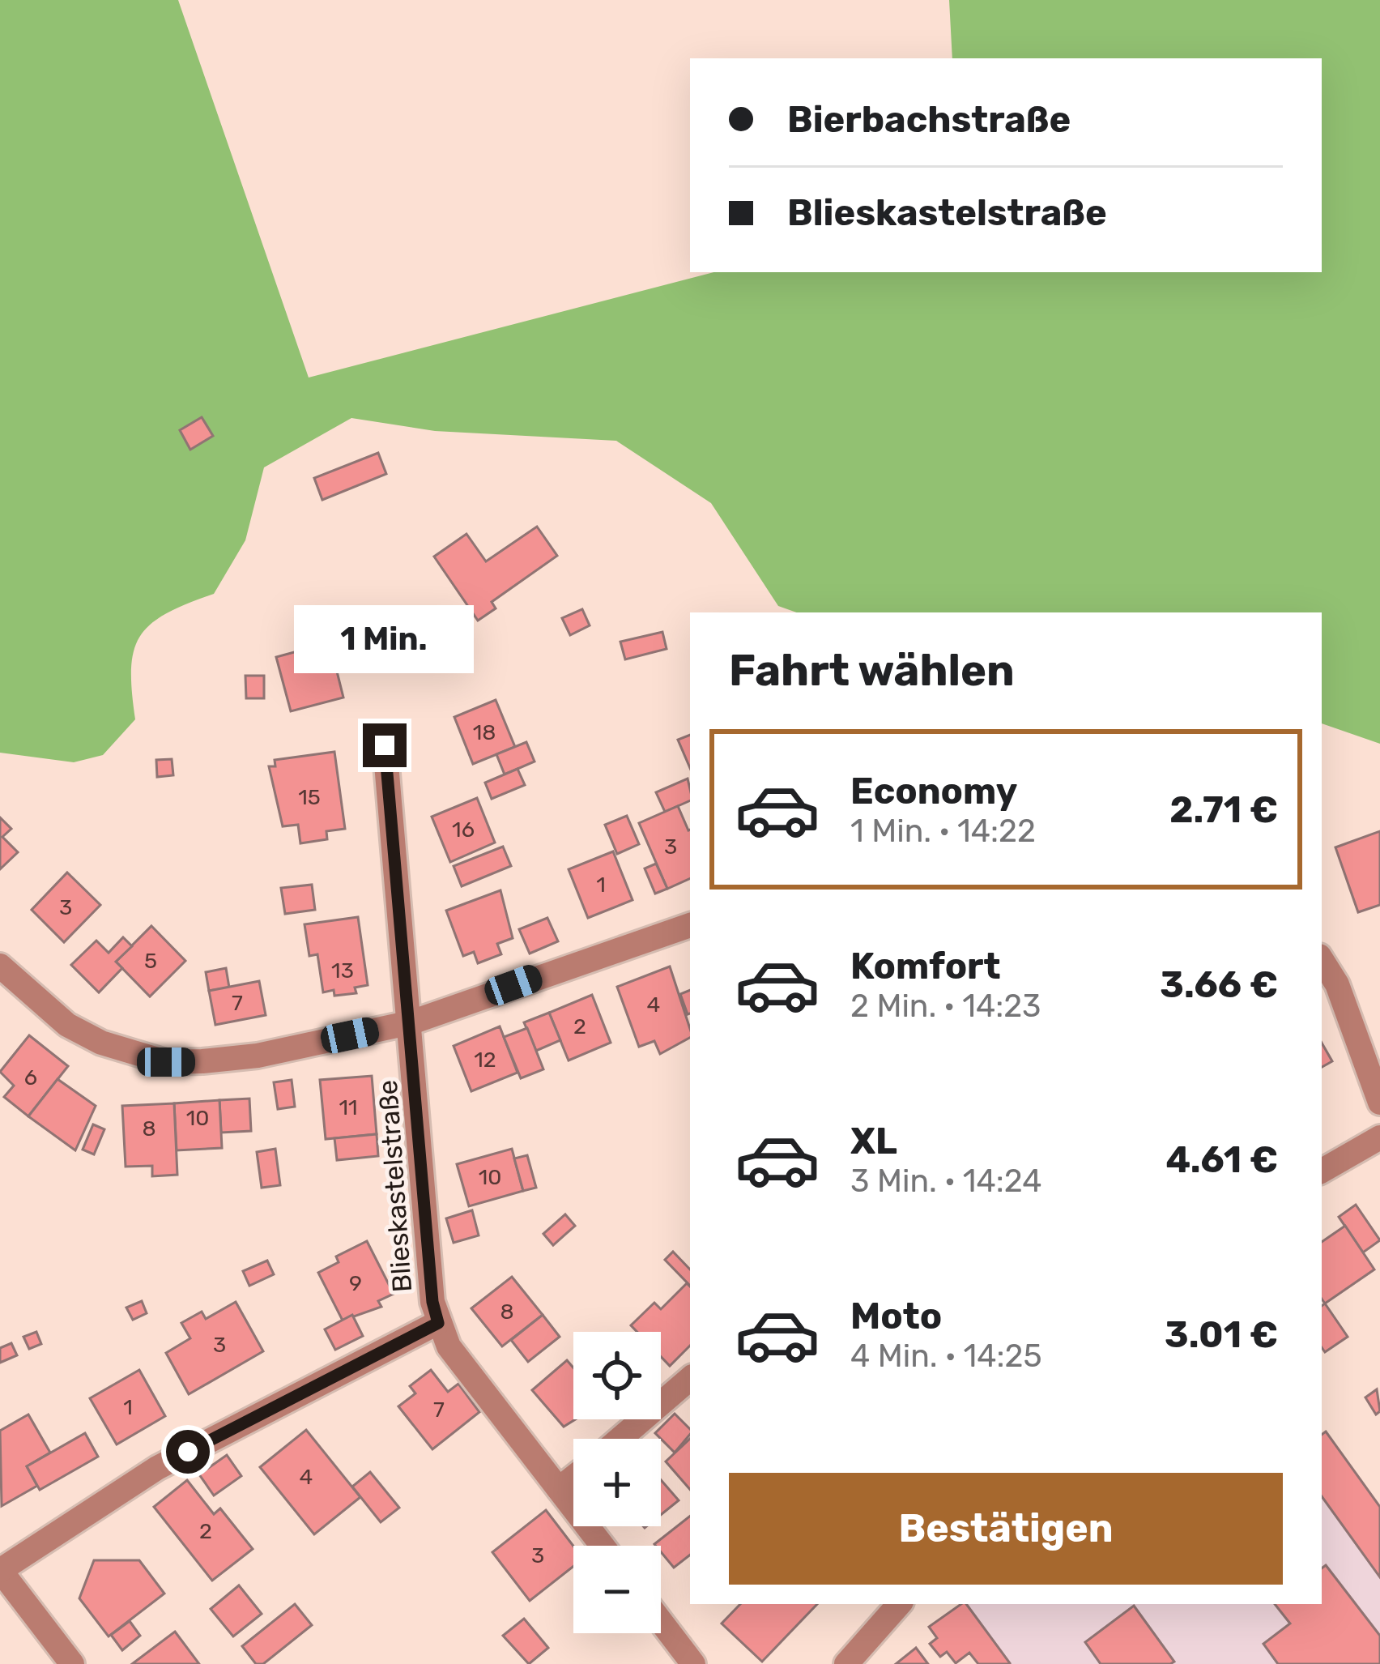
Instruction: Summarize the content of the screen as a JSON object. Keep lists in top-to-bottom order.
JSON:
{
  "streets": {
    "street": ["Blieskastelstraße"]
  },
  "house_numbers": [
    "18",
    "15",
    "16",
    "3",
    "1",
    "3",
    "5",
    "13",
    "7",
    "4",
    "2",
    "12",
    "6",
    "11",
    "10",
    "8",
    "10",
    "9",
    "8",
    "3",
    "1",
    "7",
    "4",
    "2",
    "3"
  ],
  "page": {
    "banner": ["Bierbachstraße", "Blieskastelstraße"],
    "bubble": "1 Min.",
    "heading": "Fahrt wählen",
    "list": [
      {
        "name": "Economy",
        "note": "1 Min. · 14:22",
        "value": "2.71 €"
      },
      {
        "name": "Komfort",
        "note": "2 Min. · 14:23",
        "value": "3.66 €"
      },
      {
        "name": "XL",
        "note": "3 Min. · 14:24",
        "value": "4.61 €"
      },
      {
        "name": "Moto",
        "note": "4 Min. · 14:25",
        "value": "3.01 €"
      }
    ],
    "map_buttons": ["+", "−"],
    "buttons": "Bestätigen"
  }
}
